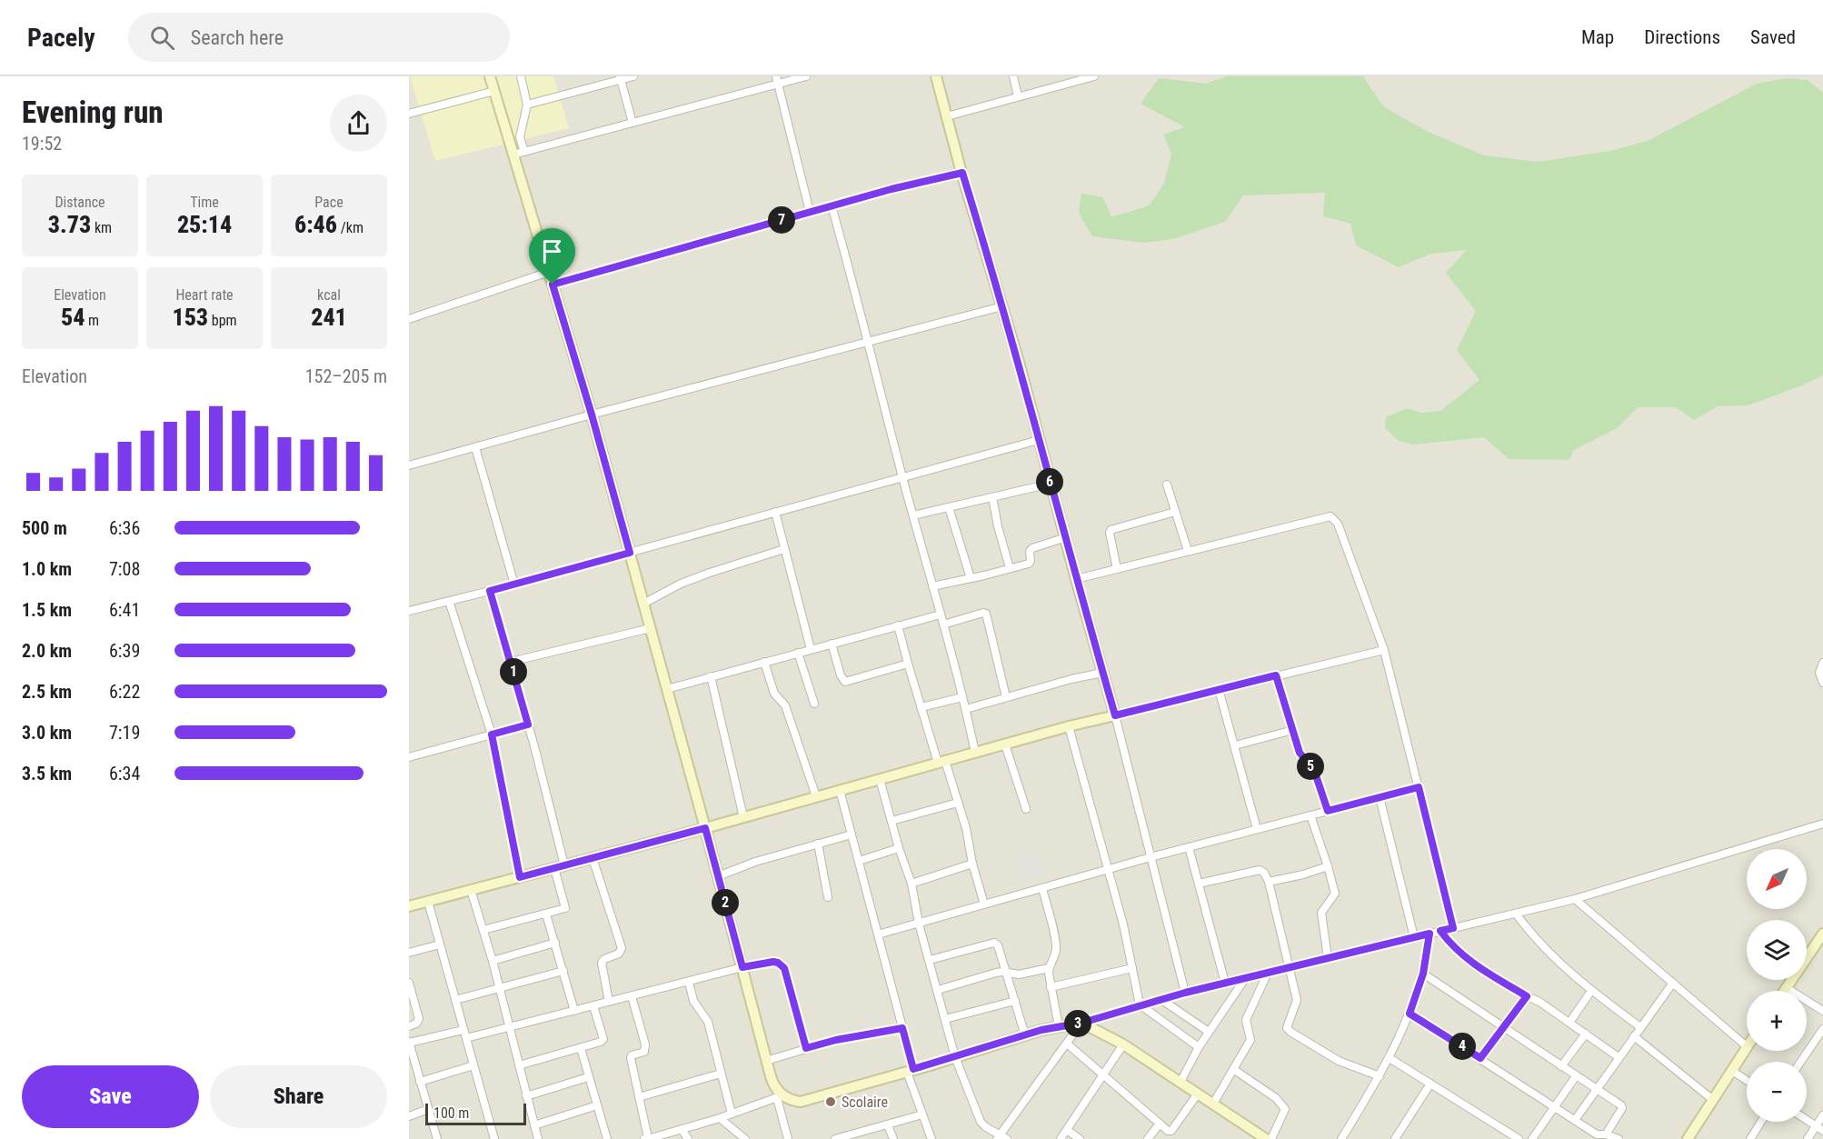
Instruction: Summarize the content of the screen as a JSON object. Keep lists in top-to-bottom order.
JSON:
{
  "places": ["Scolaire"],
  "scale_bar": "100 m",
  "north": "bottom left",
  "page": {
    "header": "Pacely",
    "search": "Search here",
    "nav": ["Map", "Directions", "Saved"],
    "heading": ["Evening run", "19:52"],
    "stats": [
      ["Distance", "3.73 km"],
      ["Time", "25:14"],
      ["Pace", "6:46 /km"],
      ["Elevation", "54 m"],
      ["Heart rate", "153 bpm"],
      ["kcal", "241"]
    ],
    "pins": [
      "7",
      "6",
      "1",
      "5",
      "2",
      "3",
      "4"
    ],
    "chart": ["Elevation", "152–205 m"],
    "list": [
      {
        "name": "500 m",
        "note": "6:36"
      },
      {
        "name": "1.0 km",
        "note": "7:08"
      },
      {
        "name": "1.5 km",
        "note": "6:41"
      },
      {
        "name": "2.0 km",
        "note": "6:39"
      },
      {
        "name": "2.5 km",
        "note": "6:22"
      },
      {
        "name": "3.0 km",
        "note": "7:19"
      },
      {
        "name": "3.5 km",
        "note": "6:34"
      }
    ],
    "map_buttons": ["+", "−"],
    "buttons": ["Save", "Share"],
    "scale": "100 m"
  }
}
